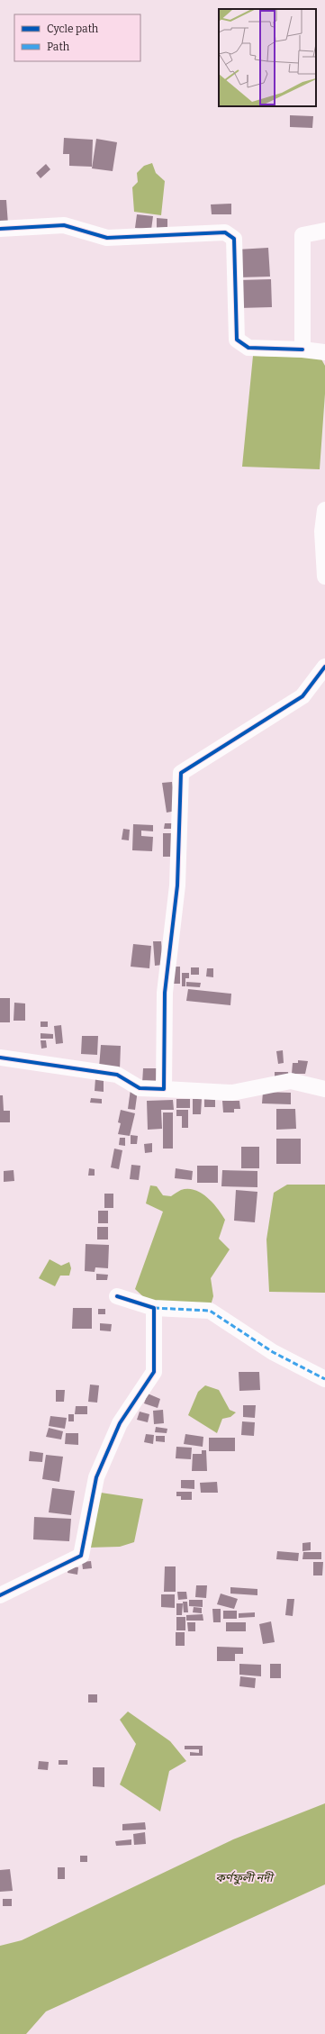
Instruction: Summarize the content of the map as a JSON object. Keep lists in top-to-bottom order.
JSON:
{
  "water": ["কর্ণফুলী নদী"],
  "legend": ["Cycle path", "Path"]
}
